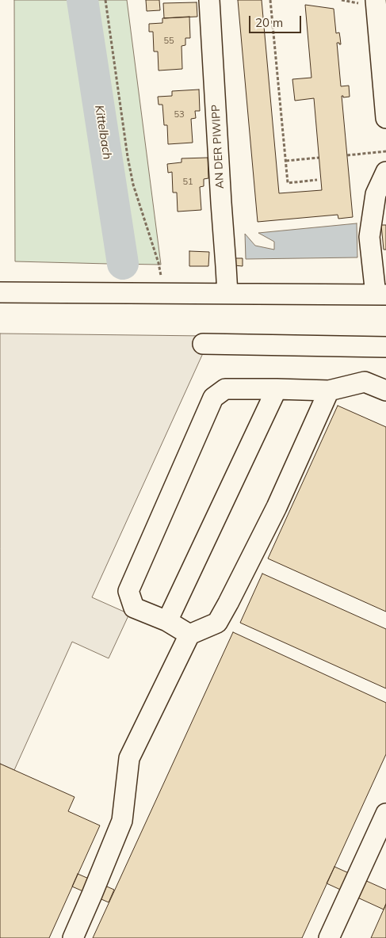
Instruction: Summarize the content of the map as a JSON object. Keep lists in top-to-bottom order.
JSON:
{
  "streets": {
    "street": ["AN DER PIWIPP"]
  },
  "water": ["Kittelbach"],
  "house_numbers": ["55", "53", "51"],
  "scale_bar": "20 m"
}
